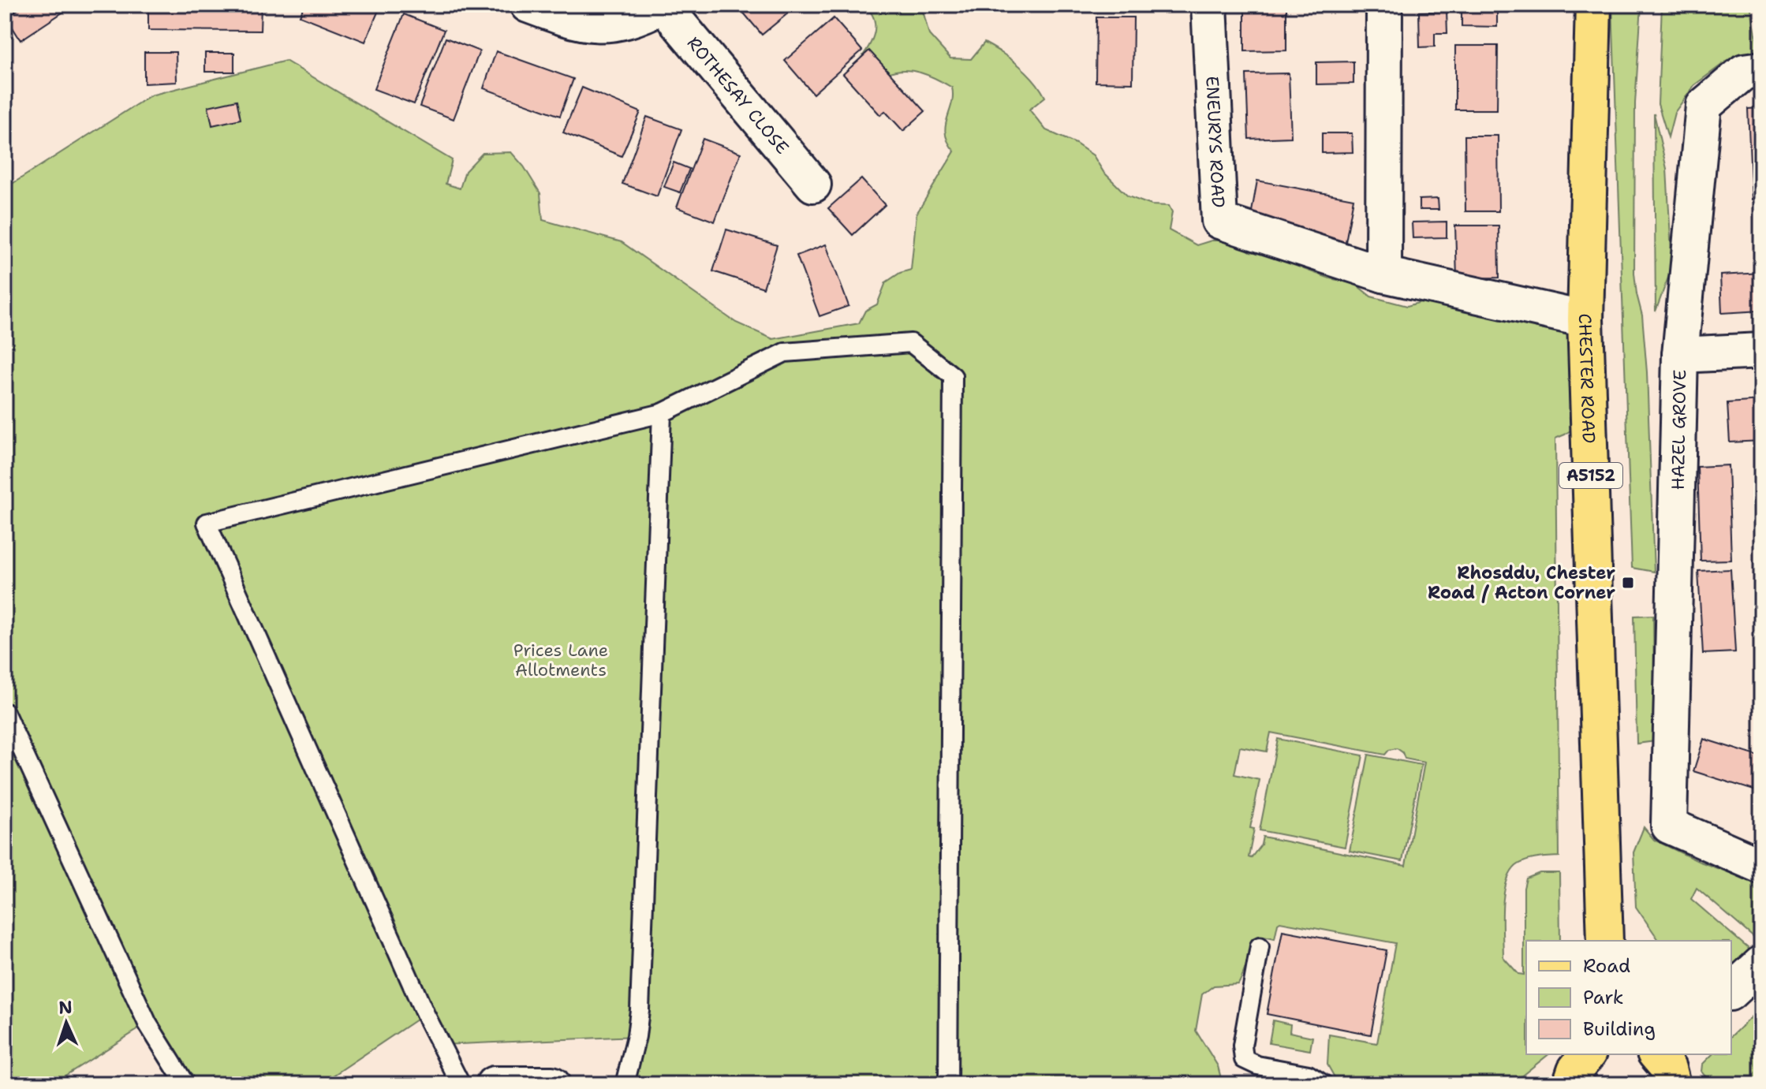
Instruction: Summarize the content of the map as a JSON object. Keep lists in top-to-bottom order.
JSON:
{
  "streets": {
    "main road": ["CHESTER ROAD", "A5152"],
    "street": ["ROTHESAY CLOSE", "ENEURYS ROAD", "HAZEL GROVE"]
  },
  "crossings": [
    ["ENEURYS ROAD", "CHESTER ROAD"]
  ],
  "parks": ["Prices Lane Allotments"],
  "places": {
    "transit": ["Rhosddu, Chester Road / Acton Corner"]
  },
  "legend": ["Road", "Park", "Building"],
  "north": "top"
}
